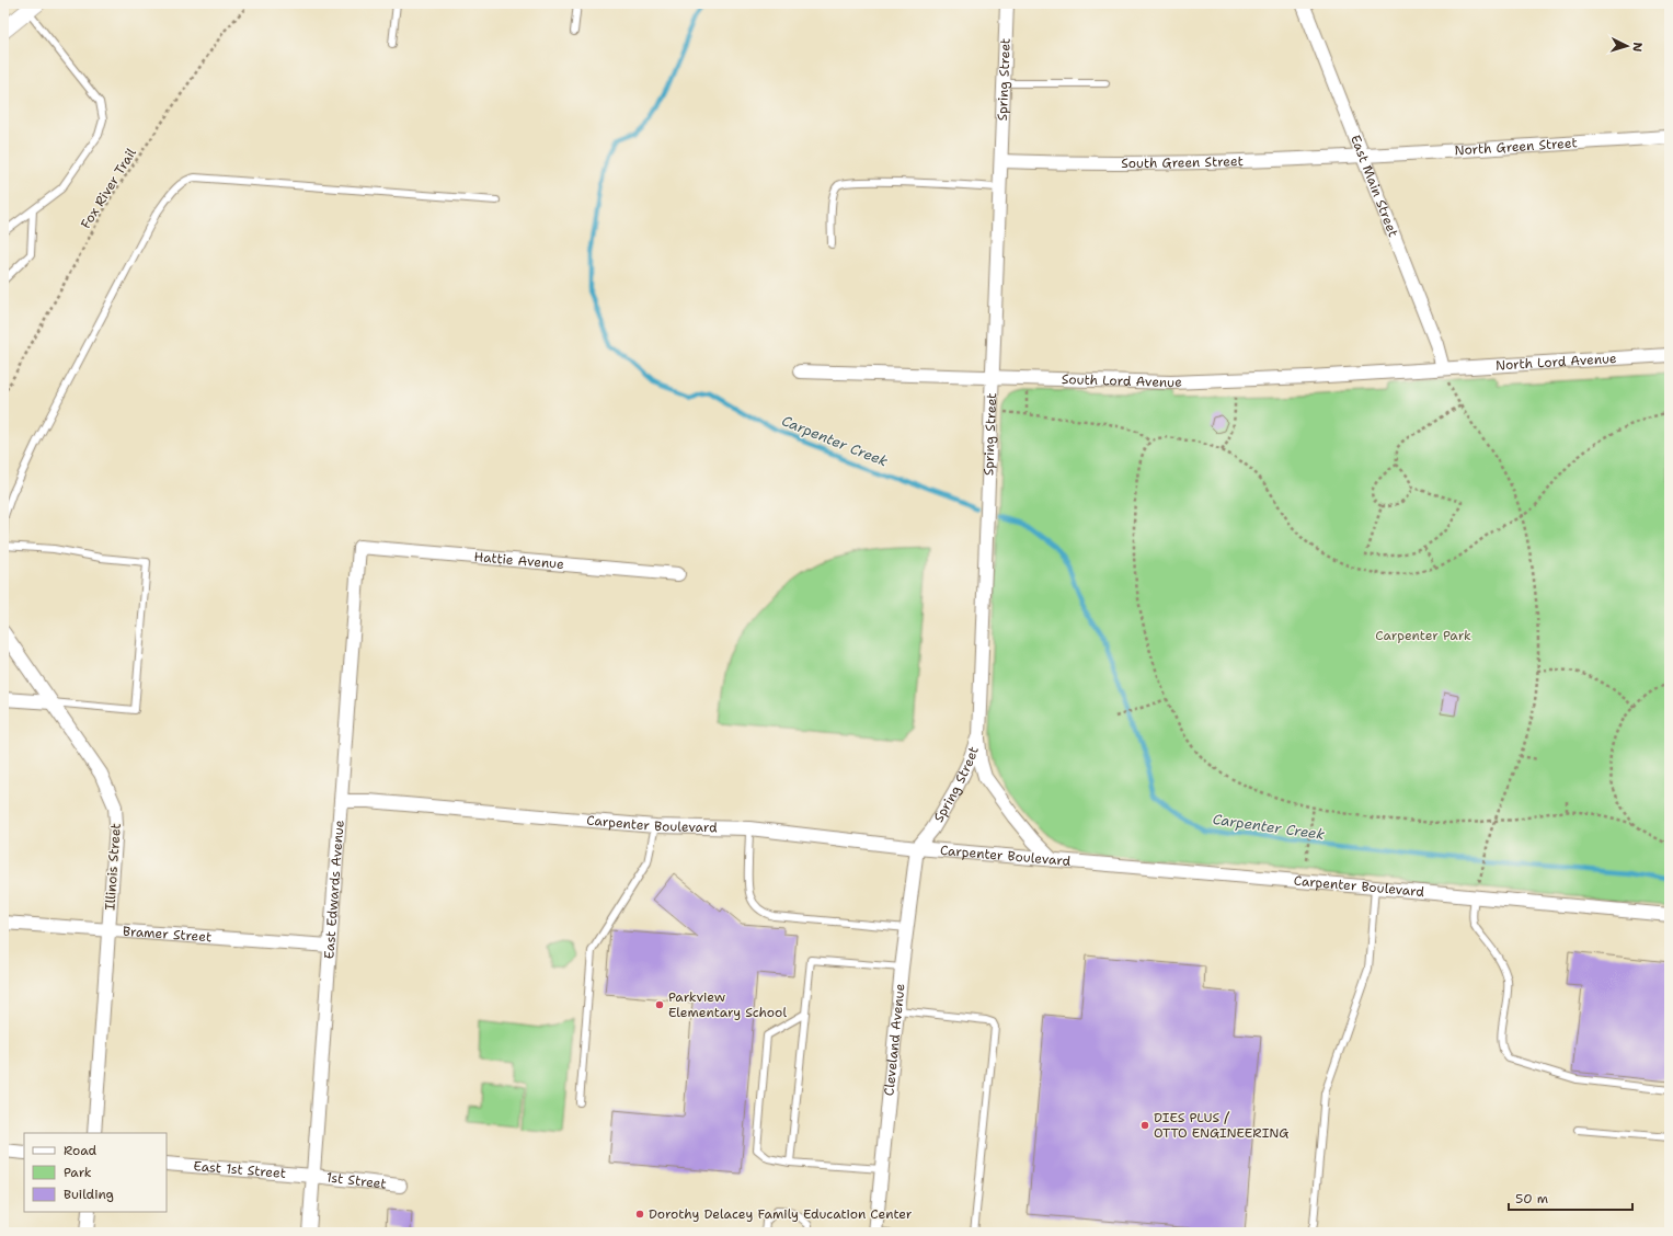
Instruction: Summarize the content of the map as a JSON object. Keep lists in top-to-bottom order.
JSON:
{
  "streets": {
    "street": [
      "Spring Street",
      "North Green Street",
      "South Green Street",
      "East Main Street",
      "North Lord Avenue",
      "South Lord Avenue",
      "Hattie Avenue",
      "Carpenter Boulevard",
      "Illinois Street",
      "East Edwards Avenue",
      "Bramer Street",
      "Cleveland Avenue",
      "East 1st Street",
      "1st Street"
    ],
    "path": ["Fox River Trail"]
  },
  "crossings": [
    ["Spring Street", "South Green Street"],
    ["Spring Street", "South Lord Avenue"],
    ["Spring Street", "Carpenter Boulevard"],
    ["Spring Street", "Cleveland Avenue"],
    ["North Green Street", "South Green Street"],
    ["North Green Street", "East Main Street"],
    ["South Green Street", "East Main Street"],
    ["East Main Street", "North Lord Avenue"],
    ["East Main Street", "South Lord Avenue"],
    ["North Lord Avenue", "South Lord Avenue"],
    ["Hattie Avenue", "East Edwards Avenue"],
    ["Carpenter Boulevard", "East Edwards Avenue"],
    ["Carpenter Boulevard", "Cleveland Avenue"],
    ["Illinois Street", "Bramer Street"],
    ["East Edwards Avenue", "Bramer Street"],
    ["East Edwards Avenue", "East 1st Street"],
    ["East Edwards Avenue", "1st Street"],
    ["East 1st Street", "1st Street"]
  ],
  "water": ["Carpenter Creek"],
  "parks": ["Carpenter Park"],
  "places": ["Parkview Elementary School", "DIES PLUS / OTTO ENGINEERING", "Dorothy Delacey Family Education Center"],
  "legend": ["Road", "Park", "Building"],
  "scale_bar": "50 m",
  "north": "right"
}
